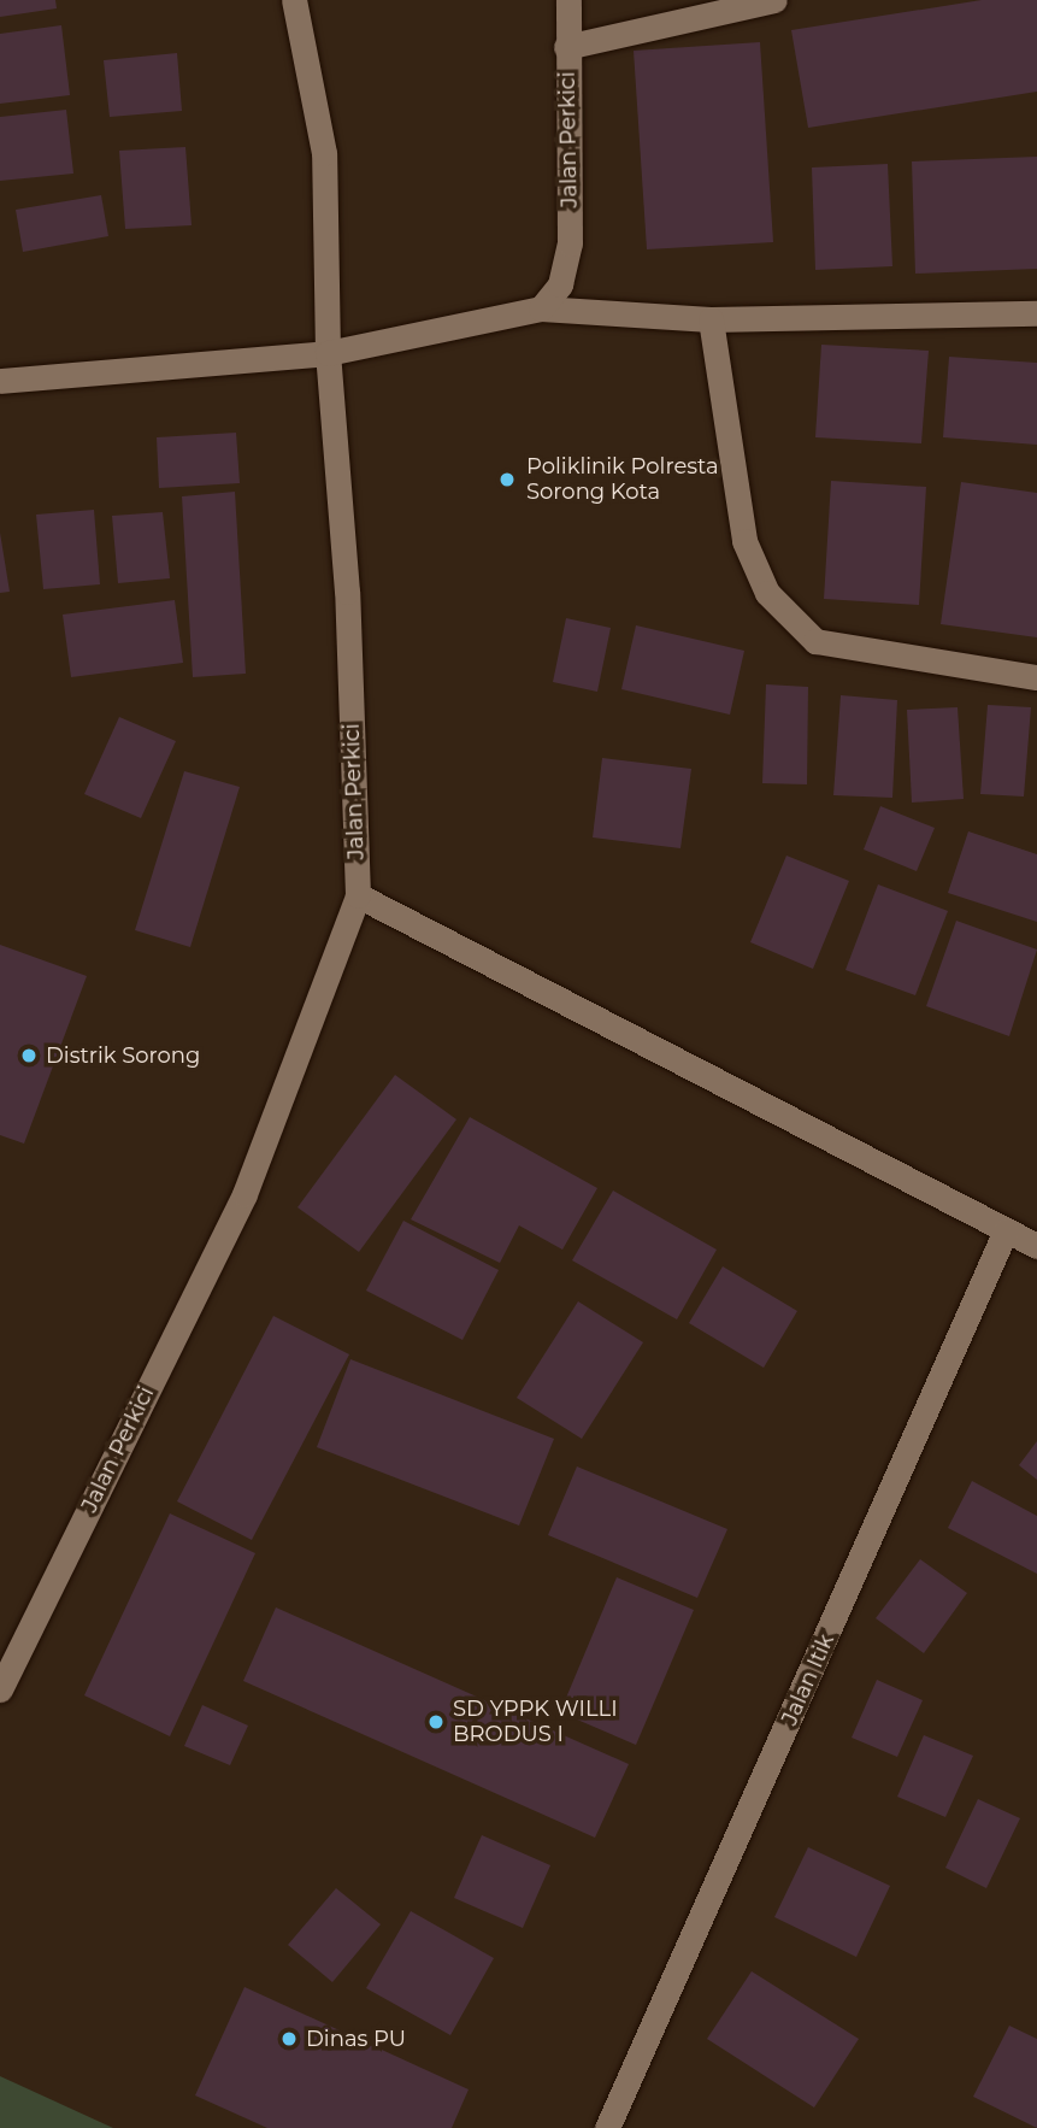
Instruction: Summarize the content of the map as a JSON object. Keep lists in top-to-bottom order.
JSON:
{
  "streets": {
    "street": ["Jalan Perkici", "Jalan Itik"]
  },
  "places": [
    "Poliklinik Polresta Sorong Kota",
    "Distrik Sorong",
    "SD YPPK WILLI BRODUS I",
    "Dinas PU"
  ]
}
